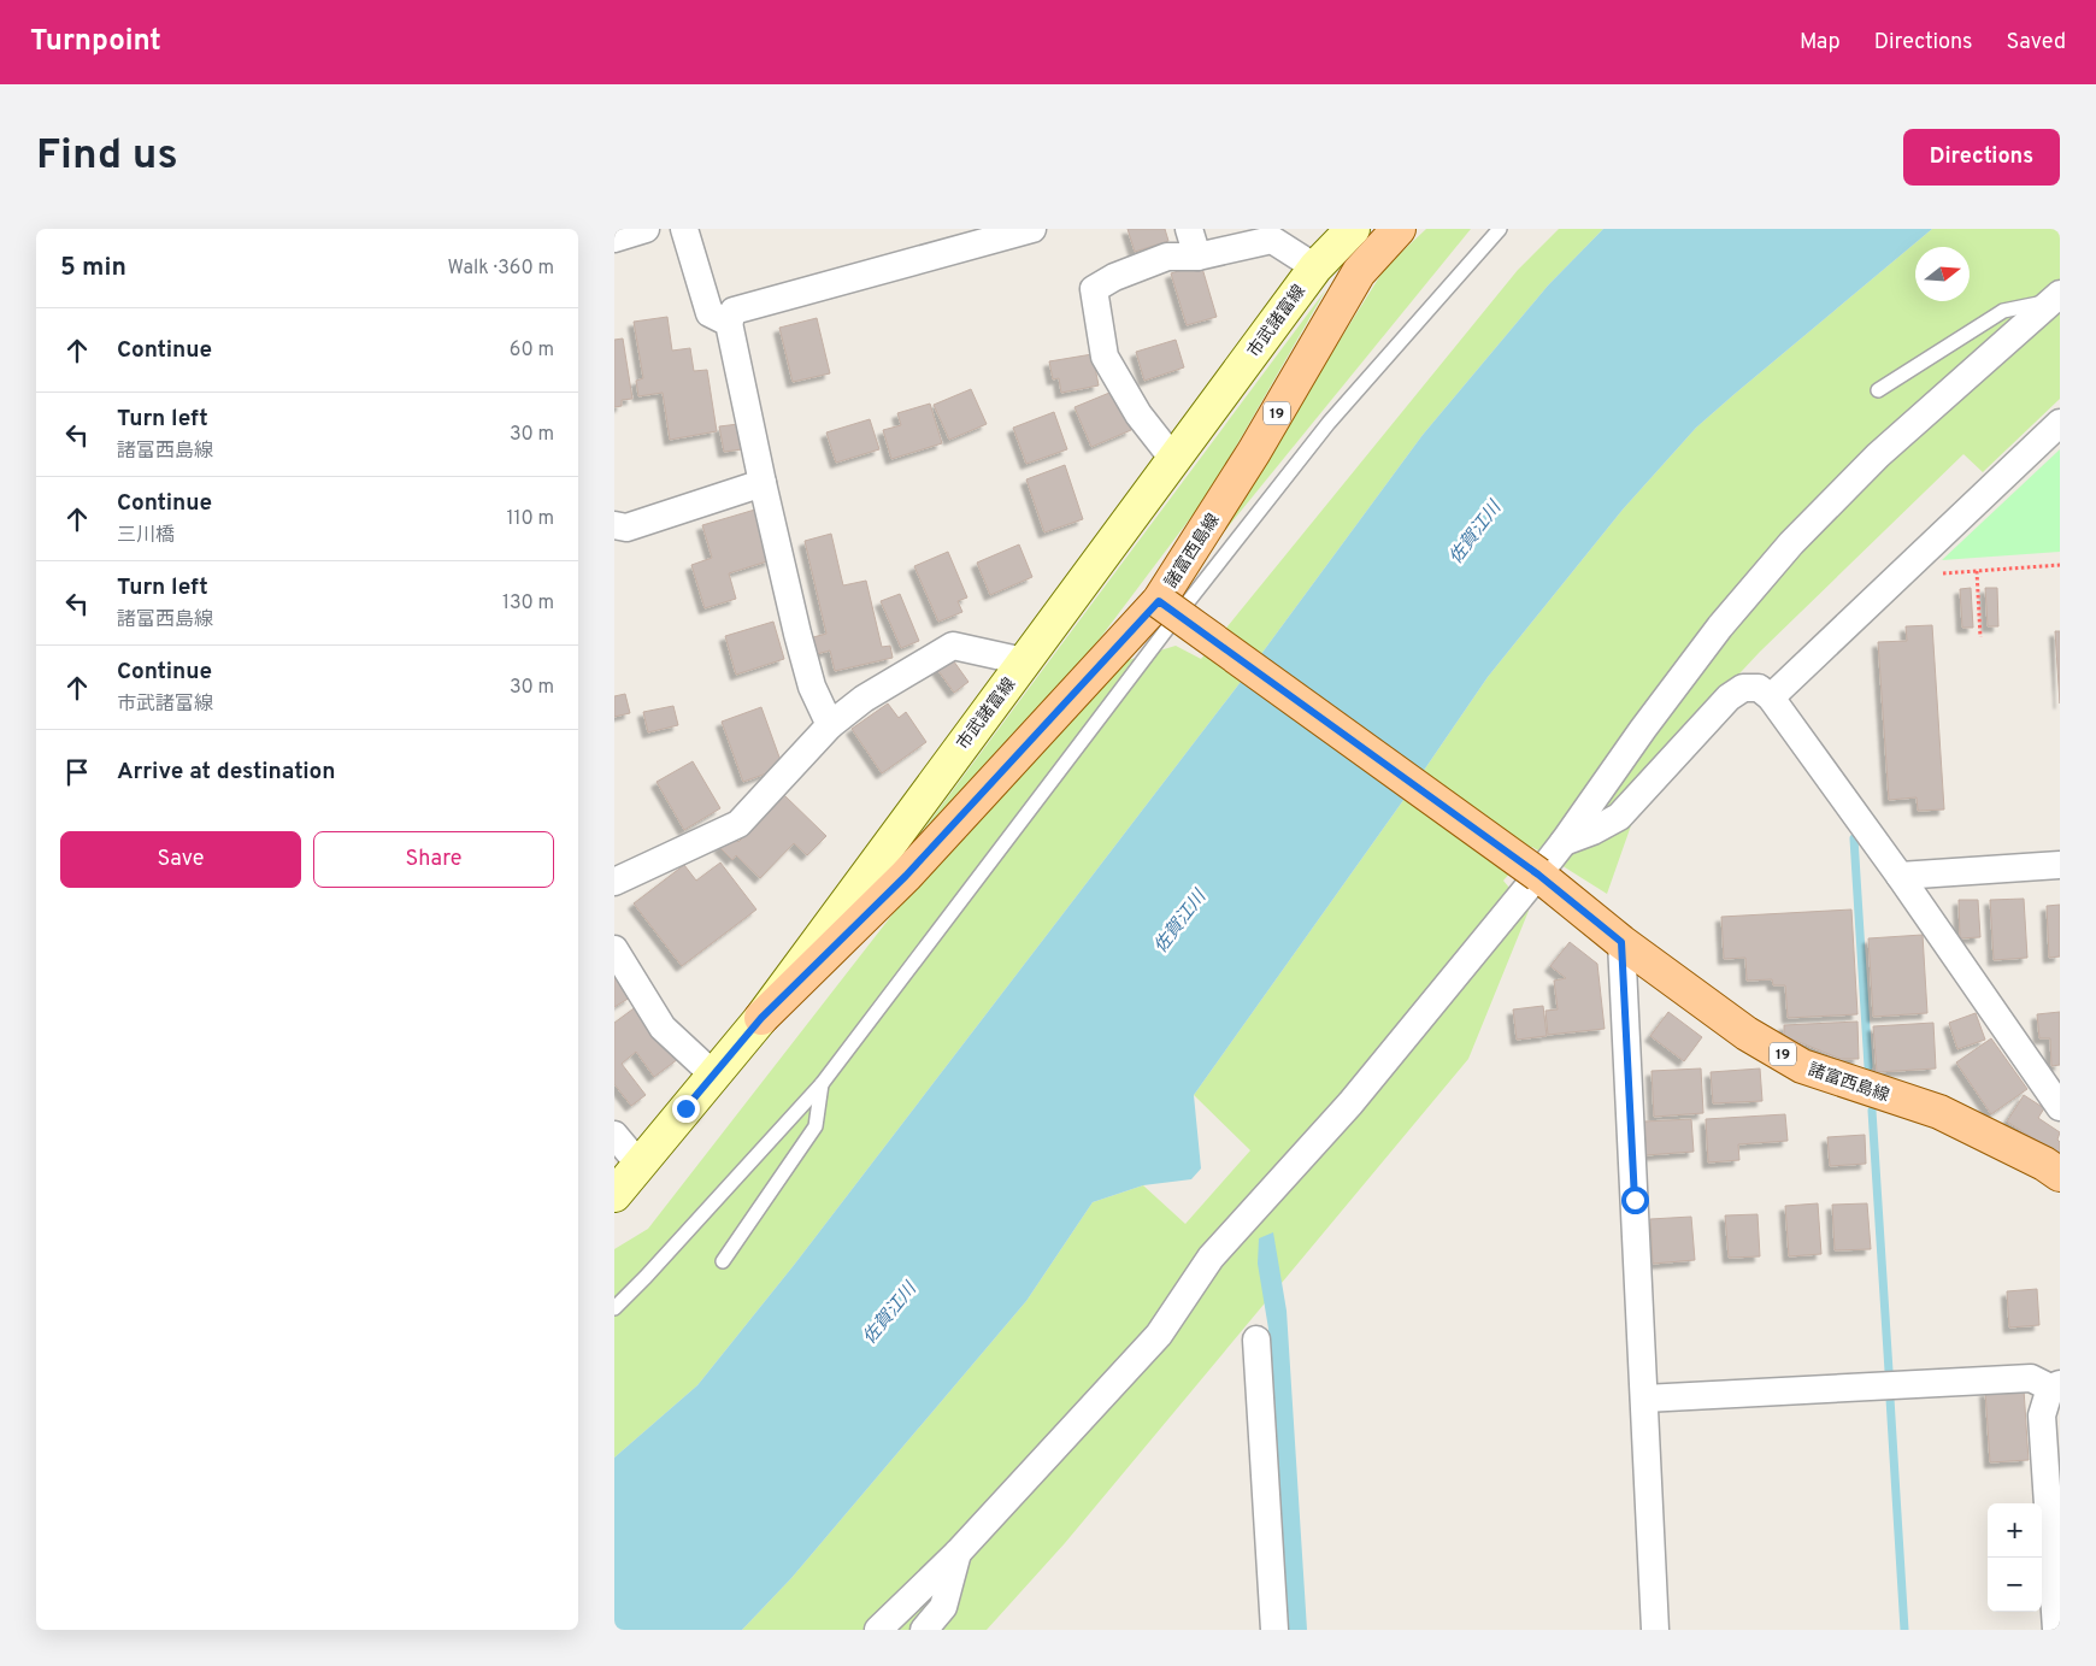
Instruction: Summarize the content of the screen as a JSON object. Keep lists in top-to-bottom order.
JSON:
{
  "streets": {
    "main road": ["市武諸富線", "19", "諸富西島線"]
  },
  "crossings": [
    ["市武諸富線", "諸富西島線"],
    ["19", "諸富西島線"]
  ],
  "water": ["佐賀江川"],
  "north": "right",
  "page": {
    "header": "Turnpoint",
    "nav": ["Map", "Directions", "Saved"],
    "buttons": [
      "Directions",
      ["Save", "Share"]
    ],
    "title": "Find us",
    "heading": ["5 min", "Walk · 360 m"],
    "list": [
      ["Continue", "60 m"],
      ["Turn left", "諸富西島線", "30 m"],
      ["Continue", "三川橋", "110 m"],
      ["Turn left", "諸富西島線", "130 m"],
      ["Continue", "市武諸富線", "30 m"],
      "Arrive at destination"
    ],
    "map_buttons": ["+", "−"]
  }
}
